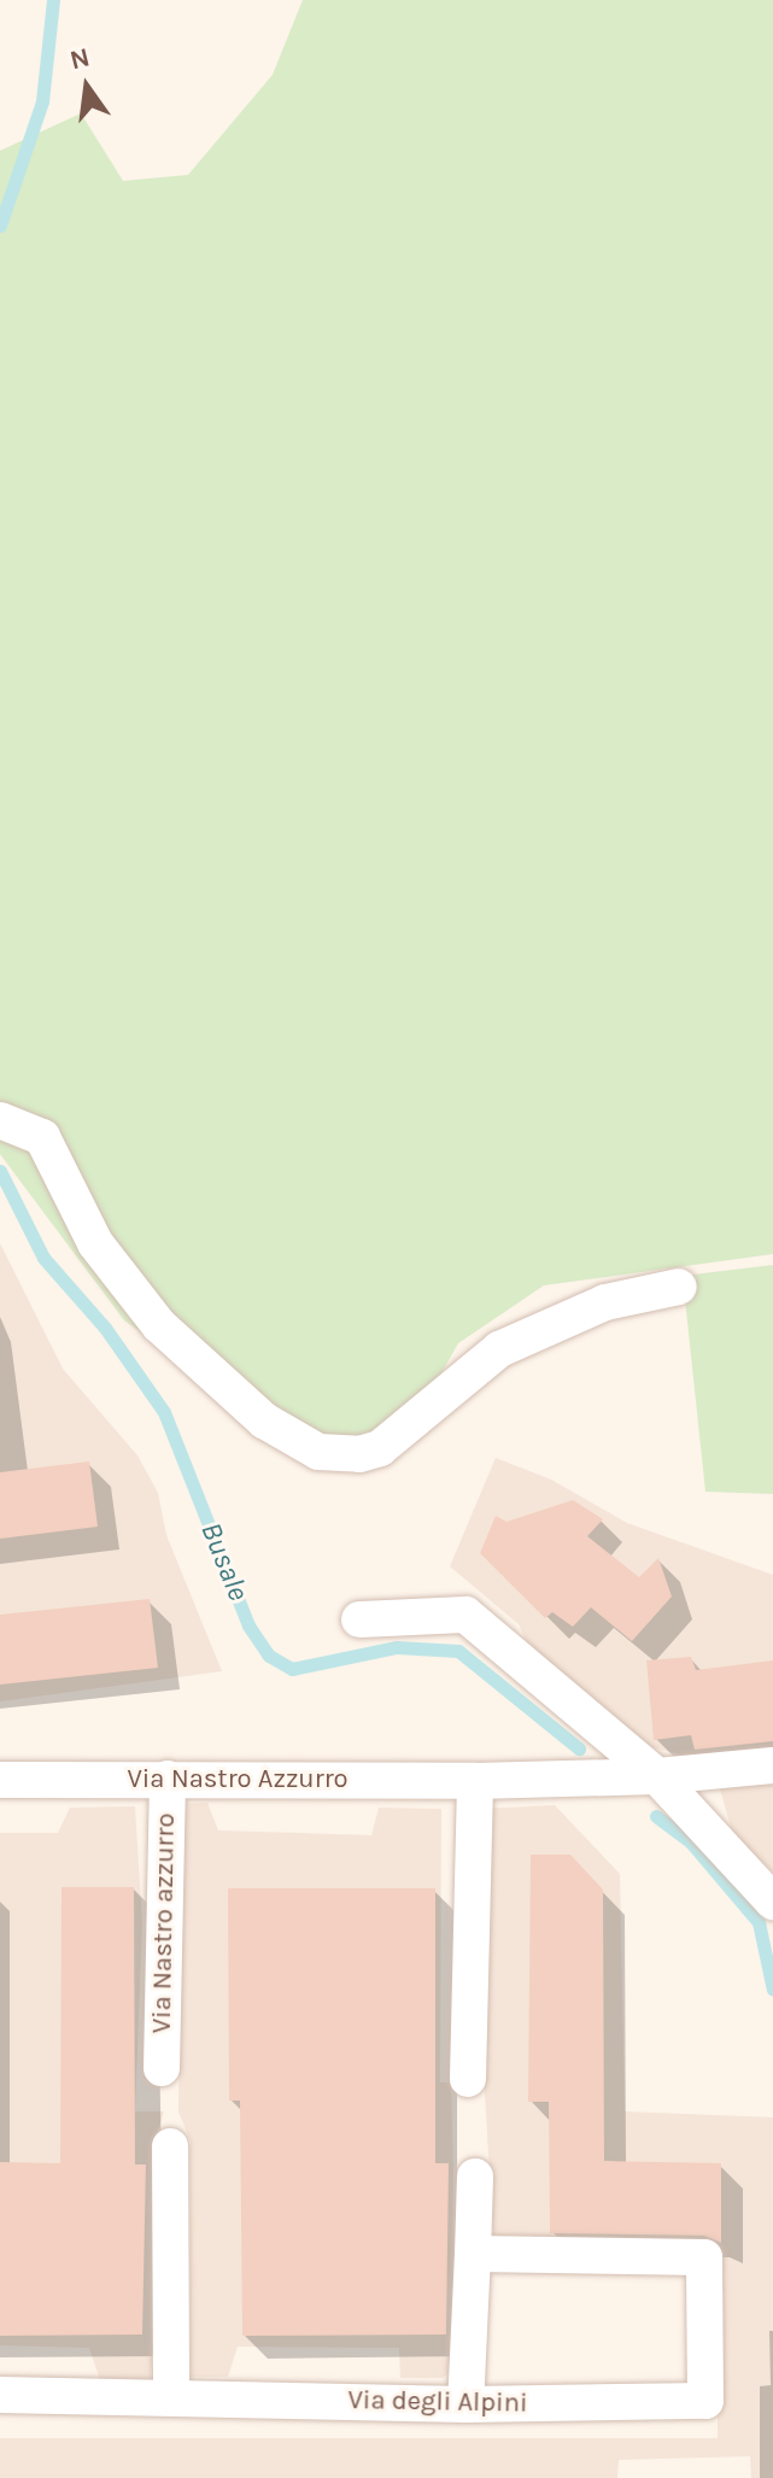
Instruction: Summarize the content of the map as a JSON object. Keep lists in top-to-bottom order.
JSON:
{
  "streets": {
    "street": ["Via Nastro Azzurro", "Via Nastro azzurro", "Via degli Alpini"]
  },
  "crossings": [
    ["Via Nastro Azzurro", "Via Nastro azzurro"]
  ],
  "water": ["Busale"],
  "north": "top"
}
